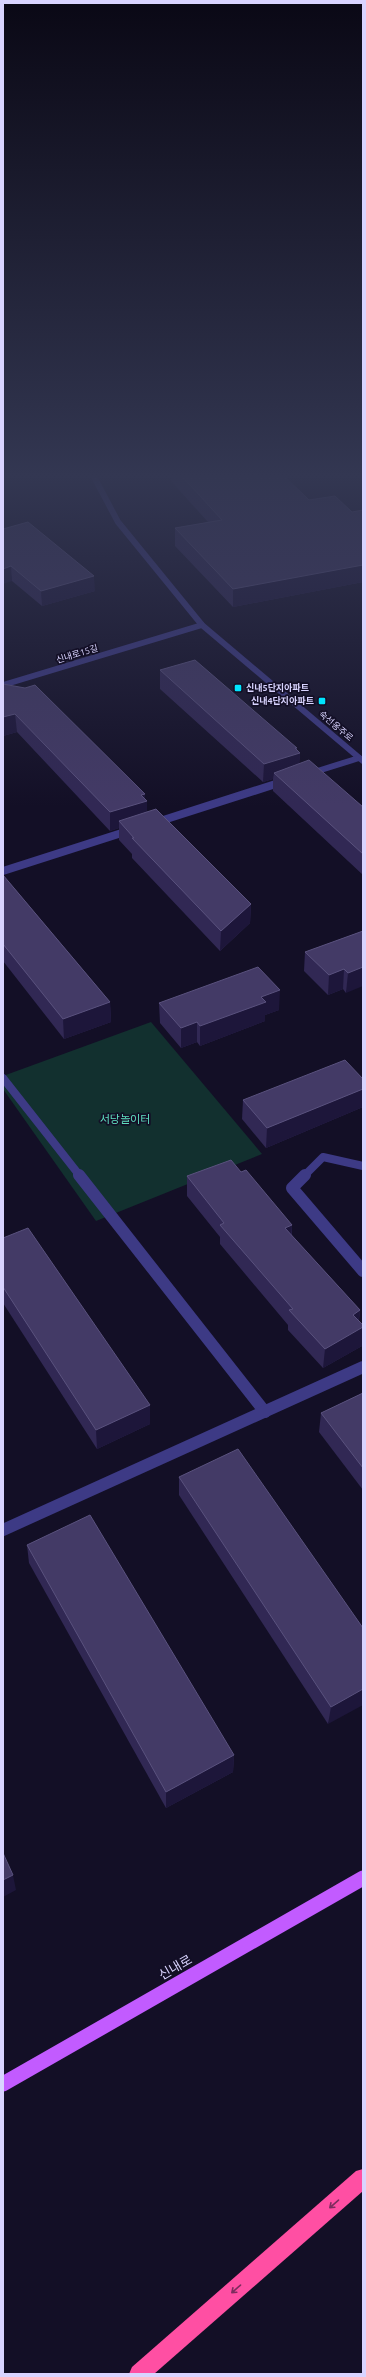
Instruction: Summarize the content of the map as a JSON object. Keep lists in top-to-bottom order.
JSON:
{
  "streets": {
    "main road": ["신내로"],
    "street": ["신내로15길", "숙선옹주로"]
  },
  "crossings": [
    ["신내로15길", "숙선옹주로"]
  ],
  "parks": ["서당놀이터"],
  "places": {
    "transit": ["신내5단지아파트", "신내4단지아파트"]
  }
}
